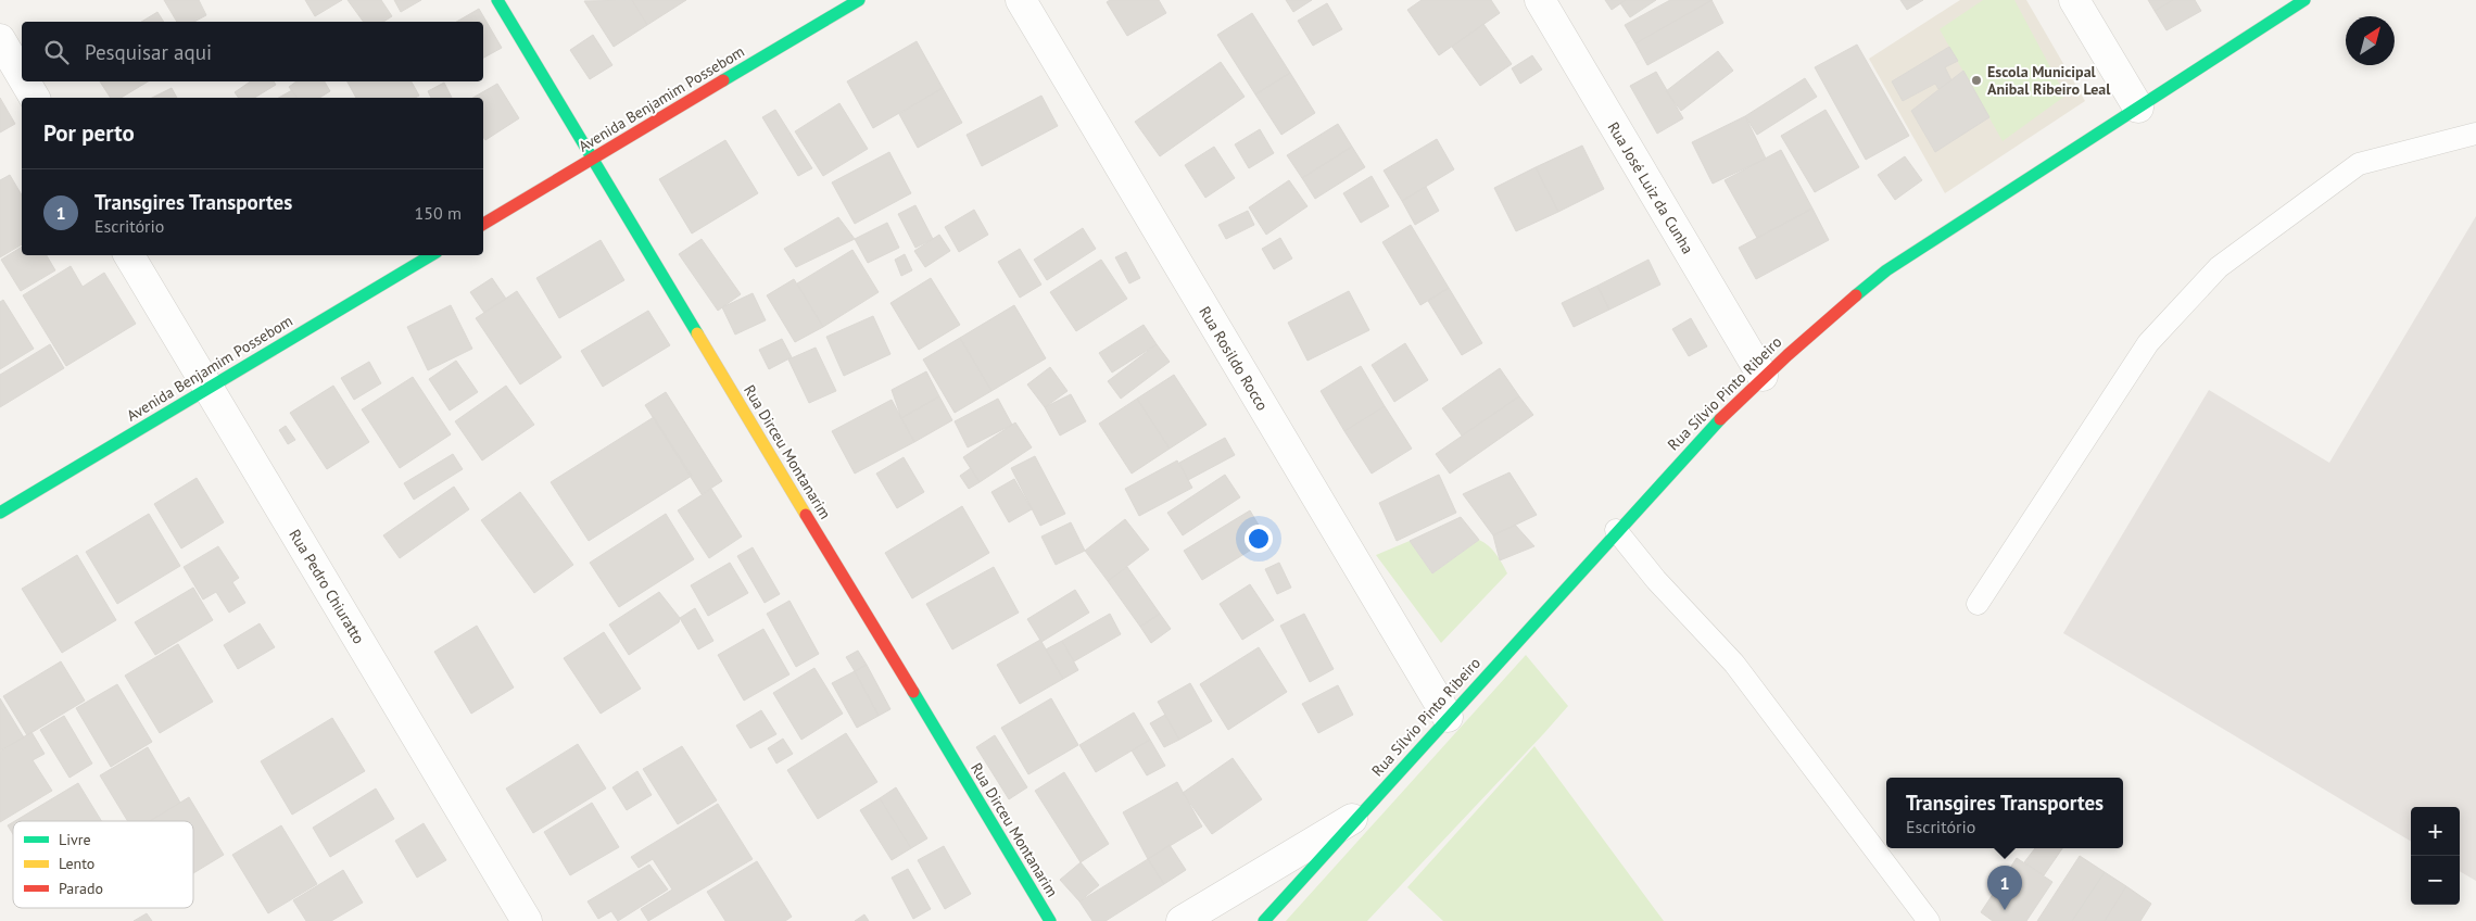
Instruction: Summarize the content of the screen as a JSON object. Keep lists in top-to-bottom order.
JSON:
{
  "streets": {
    "street": [
      "Avenida Benjamim Possebom",
      "Rua José Luiz da Cunha",
      "Rua Rosildo Rocco",
      "Rua Sílvio Pinto Ribeiro",
      "Rua Dirceu Montanarim",
      "Rua Pedro Chiuratto"
    ]
  },
  "crossings": [
    ["Avenida Benjamim Possebom", "Rua Dirceu Montanarim"],
    ["Avenida Benjamim Possebom", "Rua Pedro Chiuratto"],
    ["Rua José Luiz da Cunha", "Rua Sílvio Pinto Ribeiro"],
    ["Rua Rosildo Rocco", "Rua Sílvio Pinto Ribeiro"]
  ],
  "places": ["Escola Municipal Anibal Ribeiro Leal"],
  "legend": ["Livre", "Lento", "Parado"],
  "north": "top right",
  "page": {
    "search": "Pesquisar aqui",
    "heading": "Por perto",
    "list": [
      {
        "mark": "1",
        "name": "Transgires Transportes",
        "note": "Escritório",
        "value": "150 m"
      }
    ],
    "popup": ["Transgires Transportes", "Escritório"],
    "map_buttons": ["+", "−"],
    "pins": "1"
  }
}
